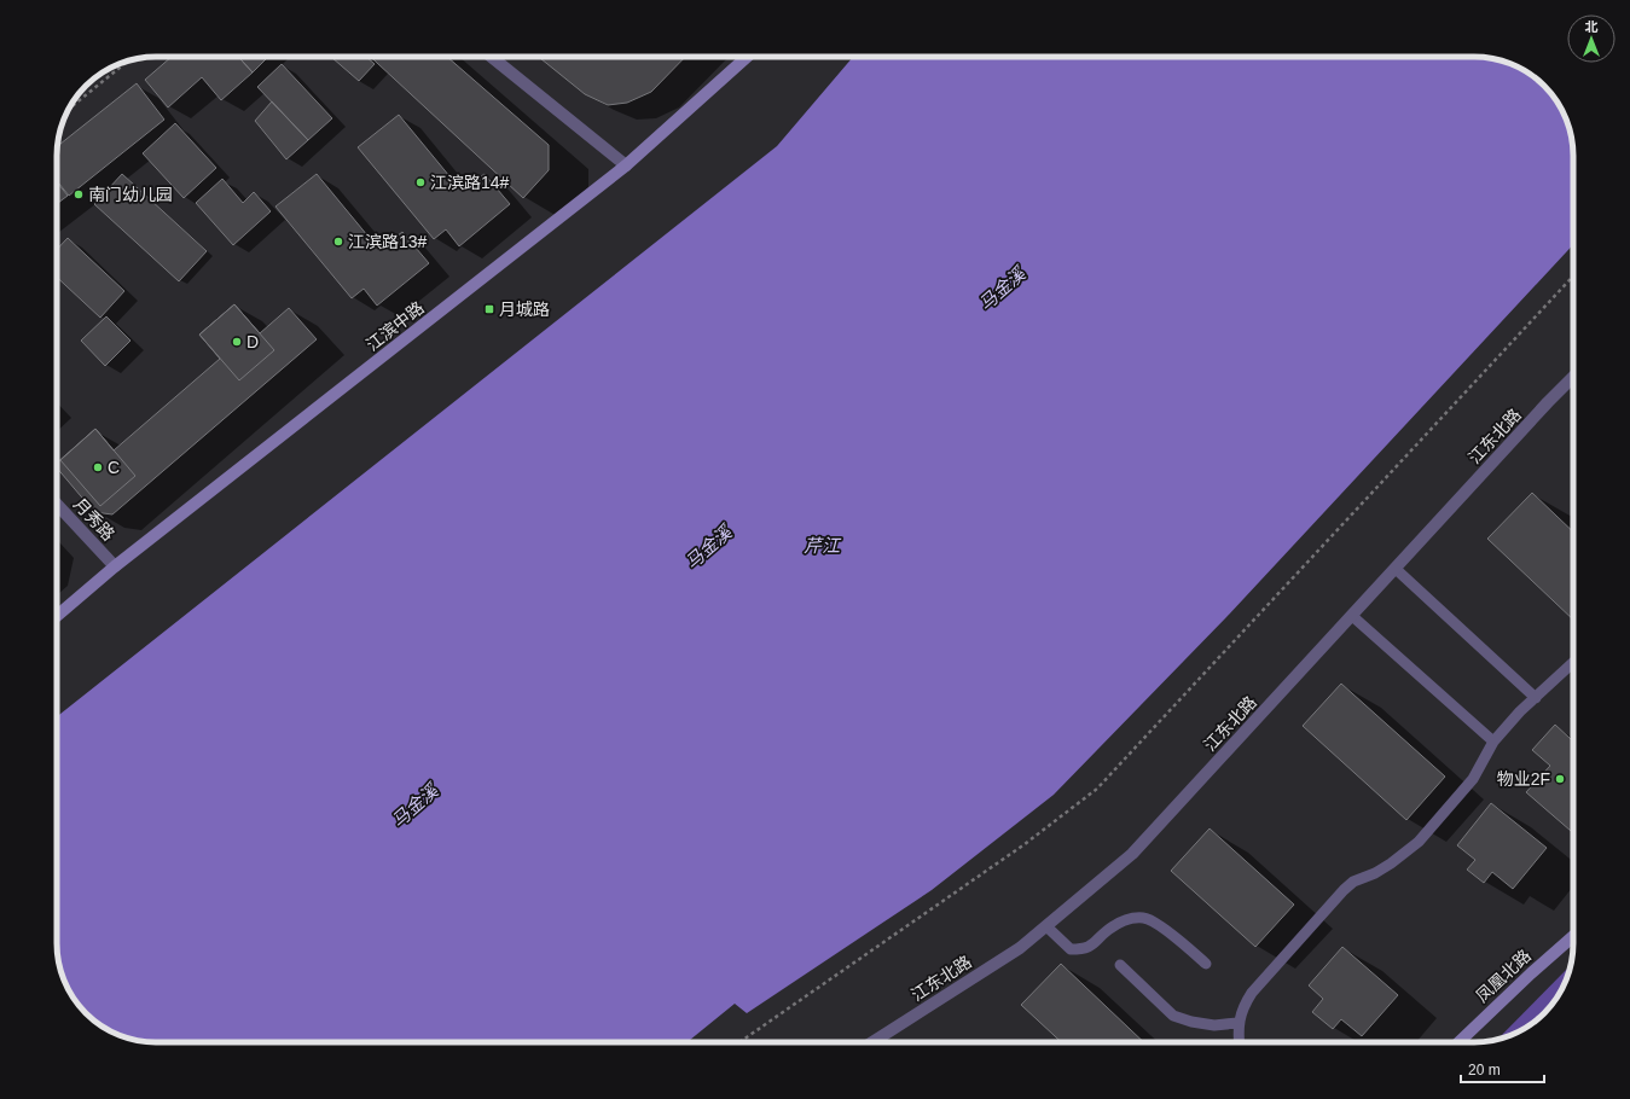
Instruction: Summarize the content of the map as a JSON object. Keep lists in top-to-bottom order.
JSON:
{
  "streets": {
    "main road": ["江滨中路", "凤凰北路"],
    "street": ["江东北路", "月秀路"]
  },
  "crossings": [
    ["江滨中路", "月秀路"]
  ],
  "water": ["马金溪", "芹江"],
  "places": {
    "other": [
      "江滨路14#",
      "南门幼儿园",
      "江滨路13#",
      "D",
      "C",
      "物业2F"
    ],
    "transit": ["月城路"]
  },
  "scale_bar": "20 m",
  "north": "top"
}
